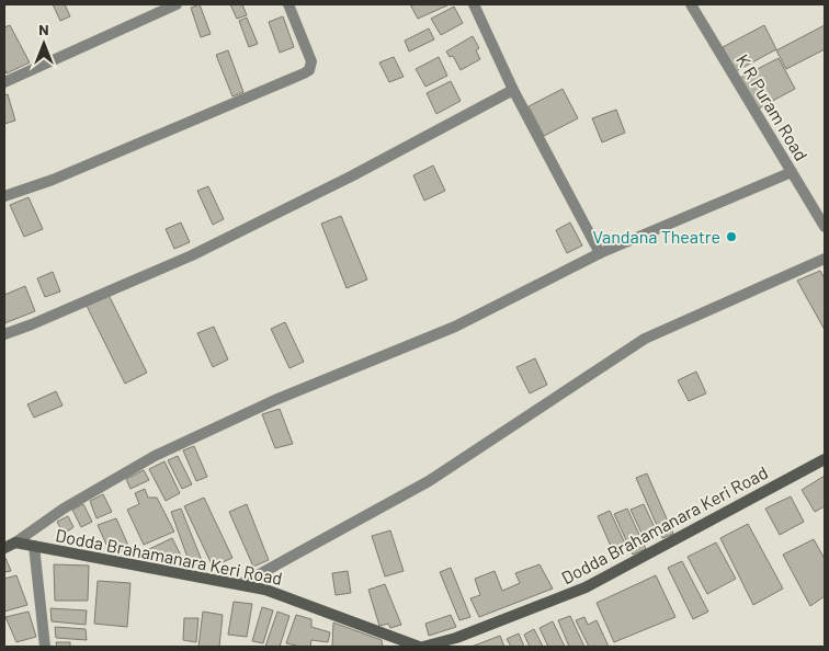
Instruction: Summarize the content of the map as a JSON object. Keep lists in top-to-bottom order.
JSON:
{
  "streets": {
    "street": ["K R Puram Road", "Dodda Brahamanara Keri Road"]
  },
  "places": ["Vandana Theatre"],
  "north": "top"
}
